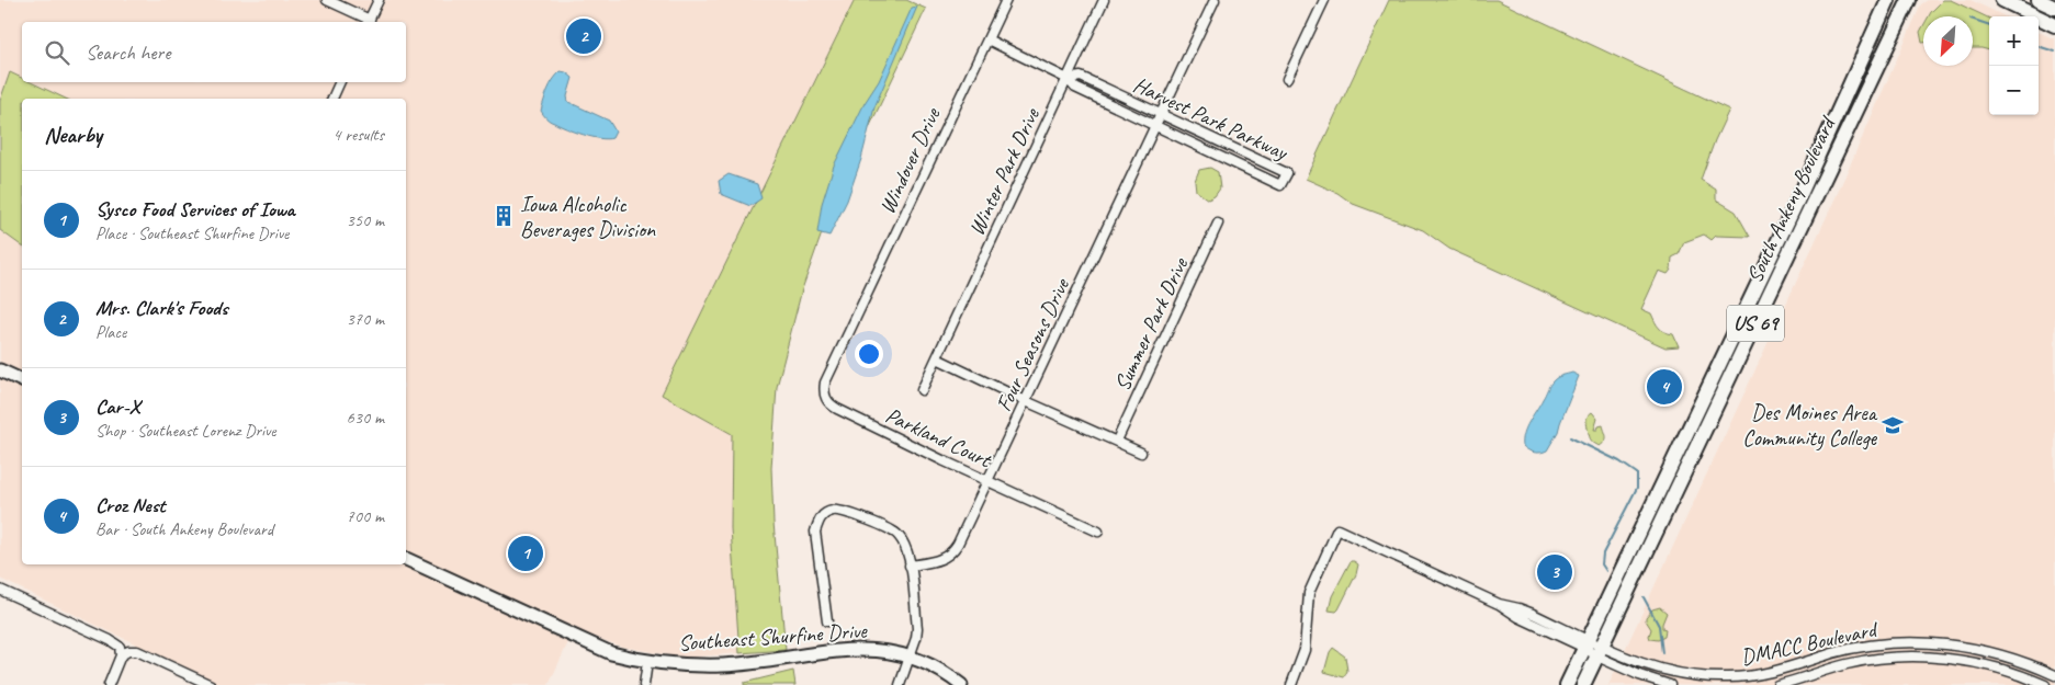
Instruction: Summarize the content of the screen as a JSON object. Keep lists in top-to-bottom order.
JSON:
{
  "streets": {
    "main road": ["South Ankeny Boulevard", "US 69"],
    "street": [
      "Harvest Park Parkway",
      "Windover Drive",
      "Winter Park Drive",
      "Summer Park Drive",
      "Four Seasons Drive",
      "Parkland Court",
      "Southeast Shurfine Drive",
      "DMACC Boulevard"
    ]
  },
  "crossings": [
    ["Harvest Park Parkway", "Windover Drive"],
    ["Harvest Park Parkway", "Winter Park Drive"],
    ["Harvest Park Parkway", "Four Seasons Drive"],
    ["Windover Drive", "Parkland Court"],
    ["South Ankeny Boulevard", "DMACC Boulevard"],
    ["Four Seasons Drive", "Parkland Court"]
  ],
  "places": {
    "building": ["Iowa Alcoholic Beverages Division"],
    "school or university": ["Des Moines Area Community College"]
  },
  "north": "bottom left",
  "page": {
    "map_buttons": ["+", "−"],
    "pins": [
      "2",
      "4",
      "1",
      "3"
    ],
    "search": "Search here",
    "heading": ["Nearby", "4 results"],
    "list": [
      {
        "mark": "1",
        "name": "Sysco Food Services of Iowa",
        "note": "Place · Southeast Shurfine Drive",
        "value": "350 m"
      },
      {
        "mark": "2",
        "name": "Mrs. Clark's Foods",
        "note": "Place",
        "value": "370 m"
      },
      {
        "mark": "3",
        "name": "Car-X",
        "note": "Shop · Southeast Lorenz Drive",
        "value": "630 m"
      },
      {
        "mark": "4",
        "name": "Croz Nest",
        "note": "Bar · South Ankeny Boulevard",
        "value": "700 m"
      }
    ]
  }
}
